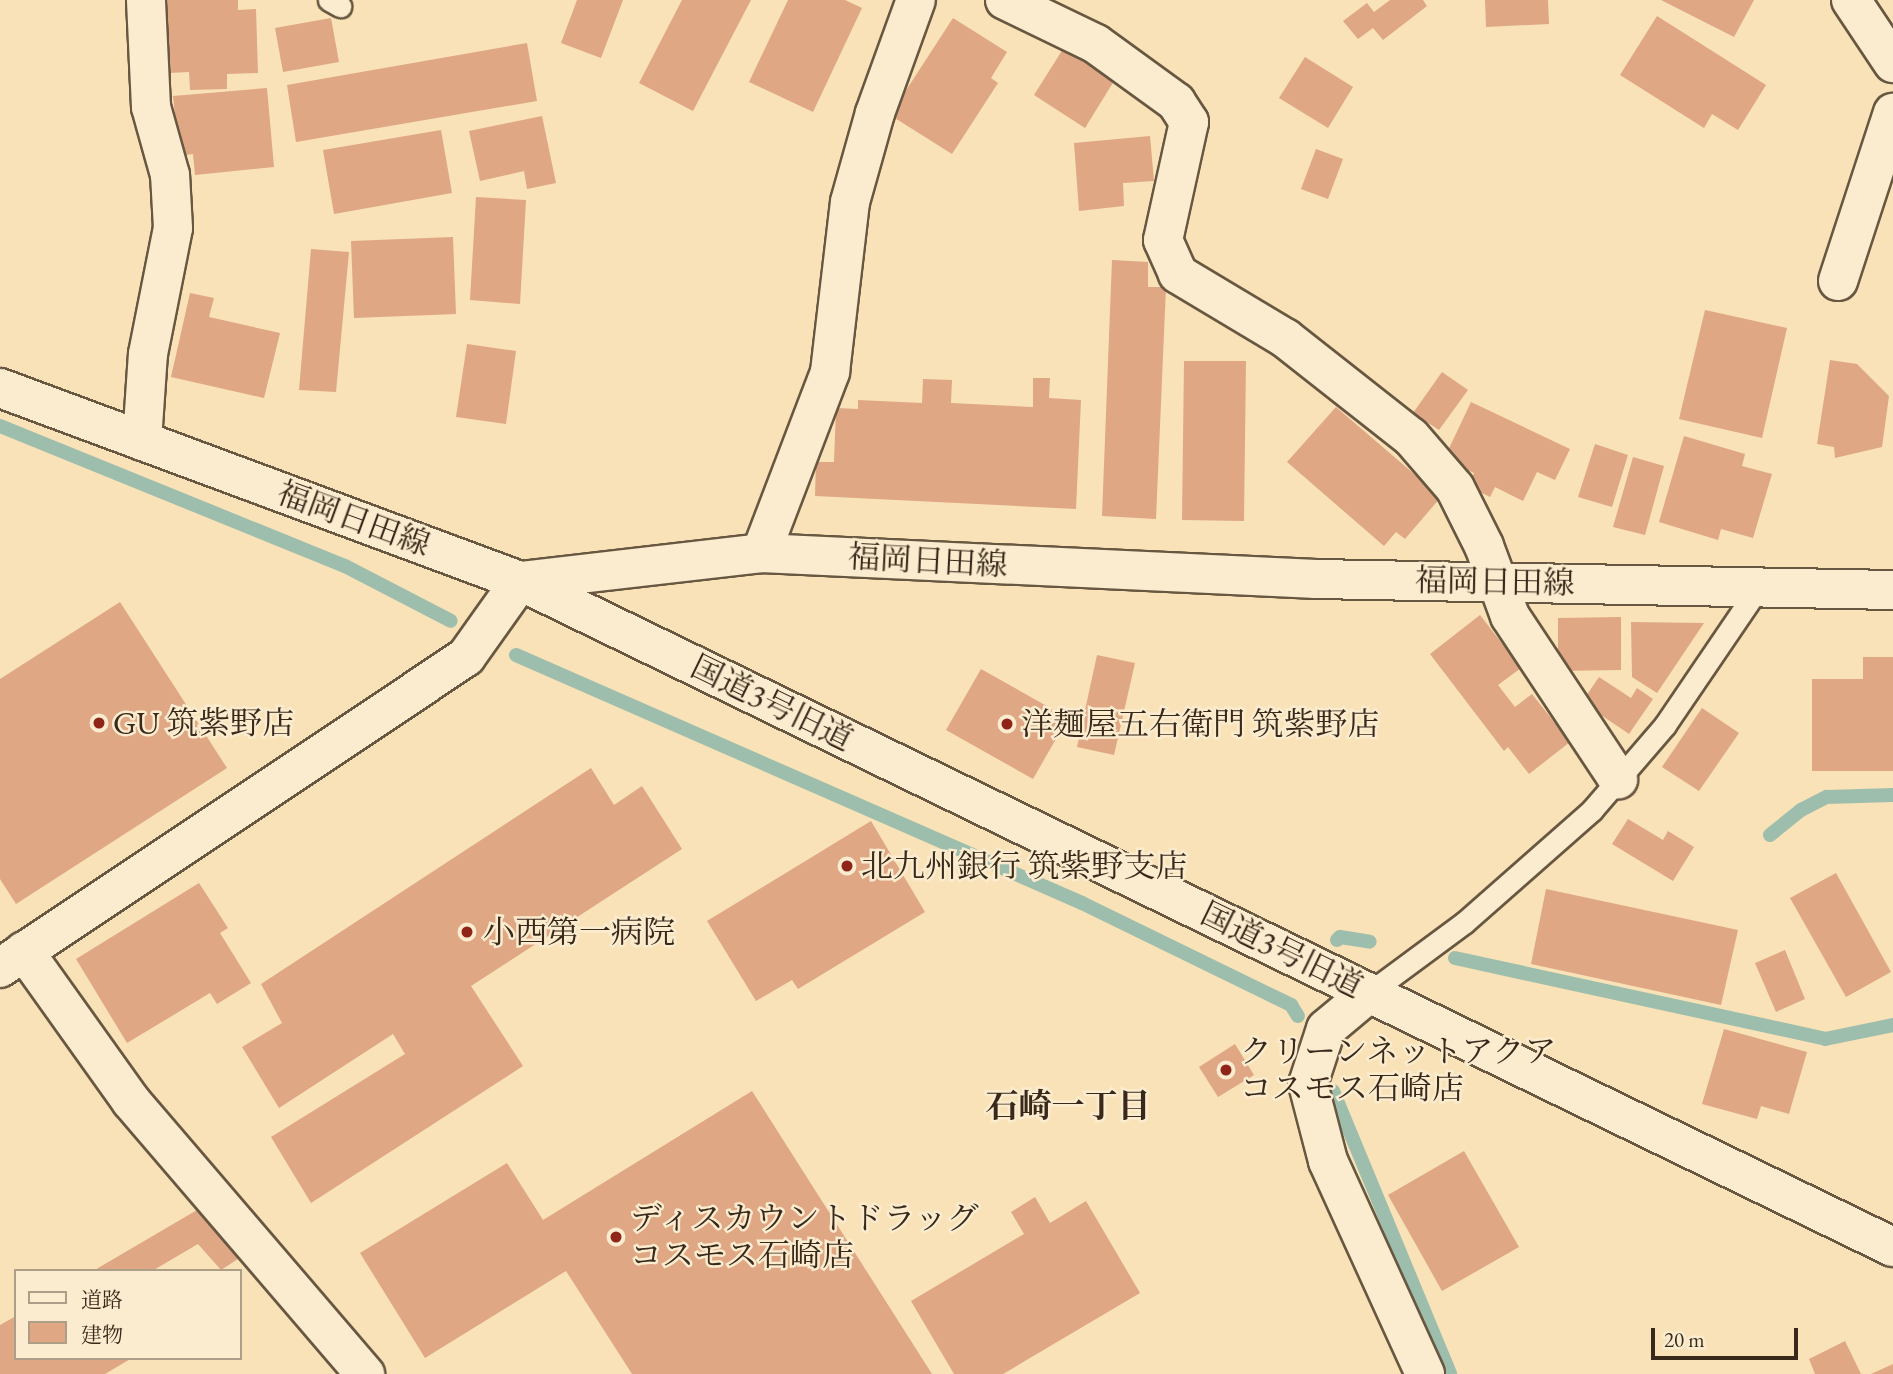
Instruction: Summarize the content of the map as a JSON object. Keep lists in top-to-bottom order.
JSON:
{
  "streets": {
    "street": ["福岡日田線", "国道3号旧道"]
  },
  "crossings": [
    ["福岡日田線", "国道3号旧道"]
  ],
  "districts": ["石崎一丁目"],
  "places": [
    "GU 筑紫野店",
    "洋麺屋五右衛門 筑紫野店",
    "北九州銀行 筑紫野支店",
    "小西第一病院",
    "クリーンネットアクア コスモス石崎店",
    "ディスカウントドラッグ コスモス石崎店"
  ],
  "legend": ["道路", "建物"],
  "scale_bar": "20 m"
}
